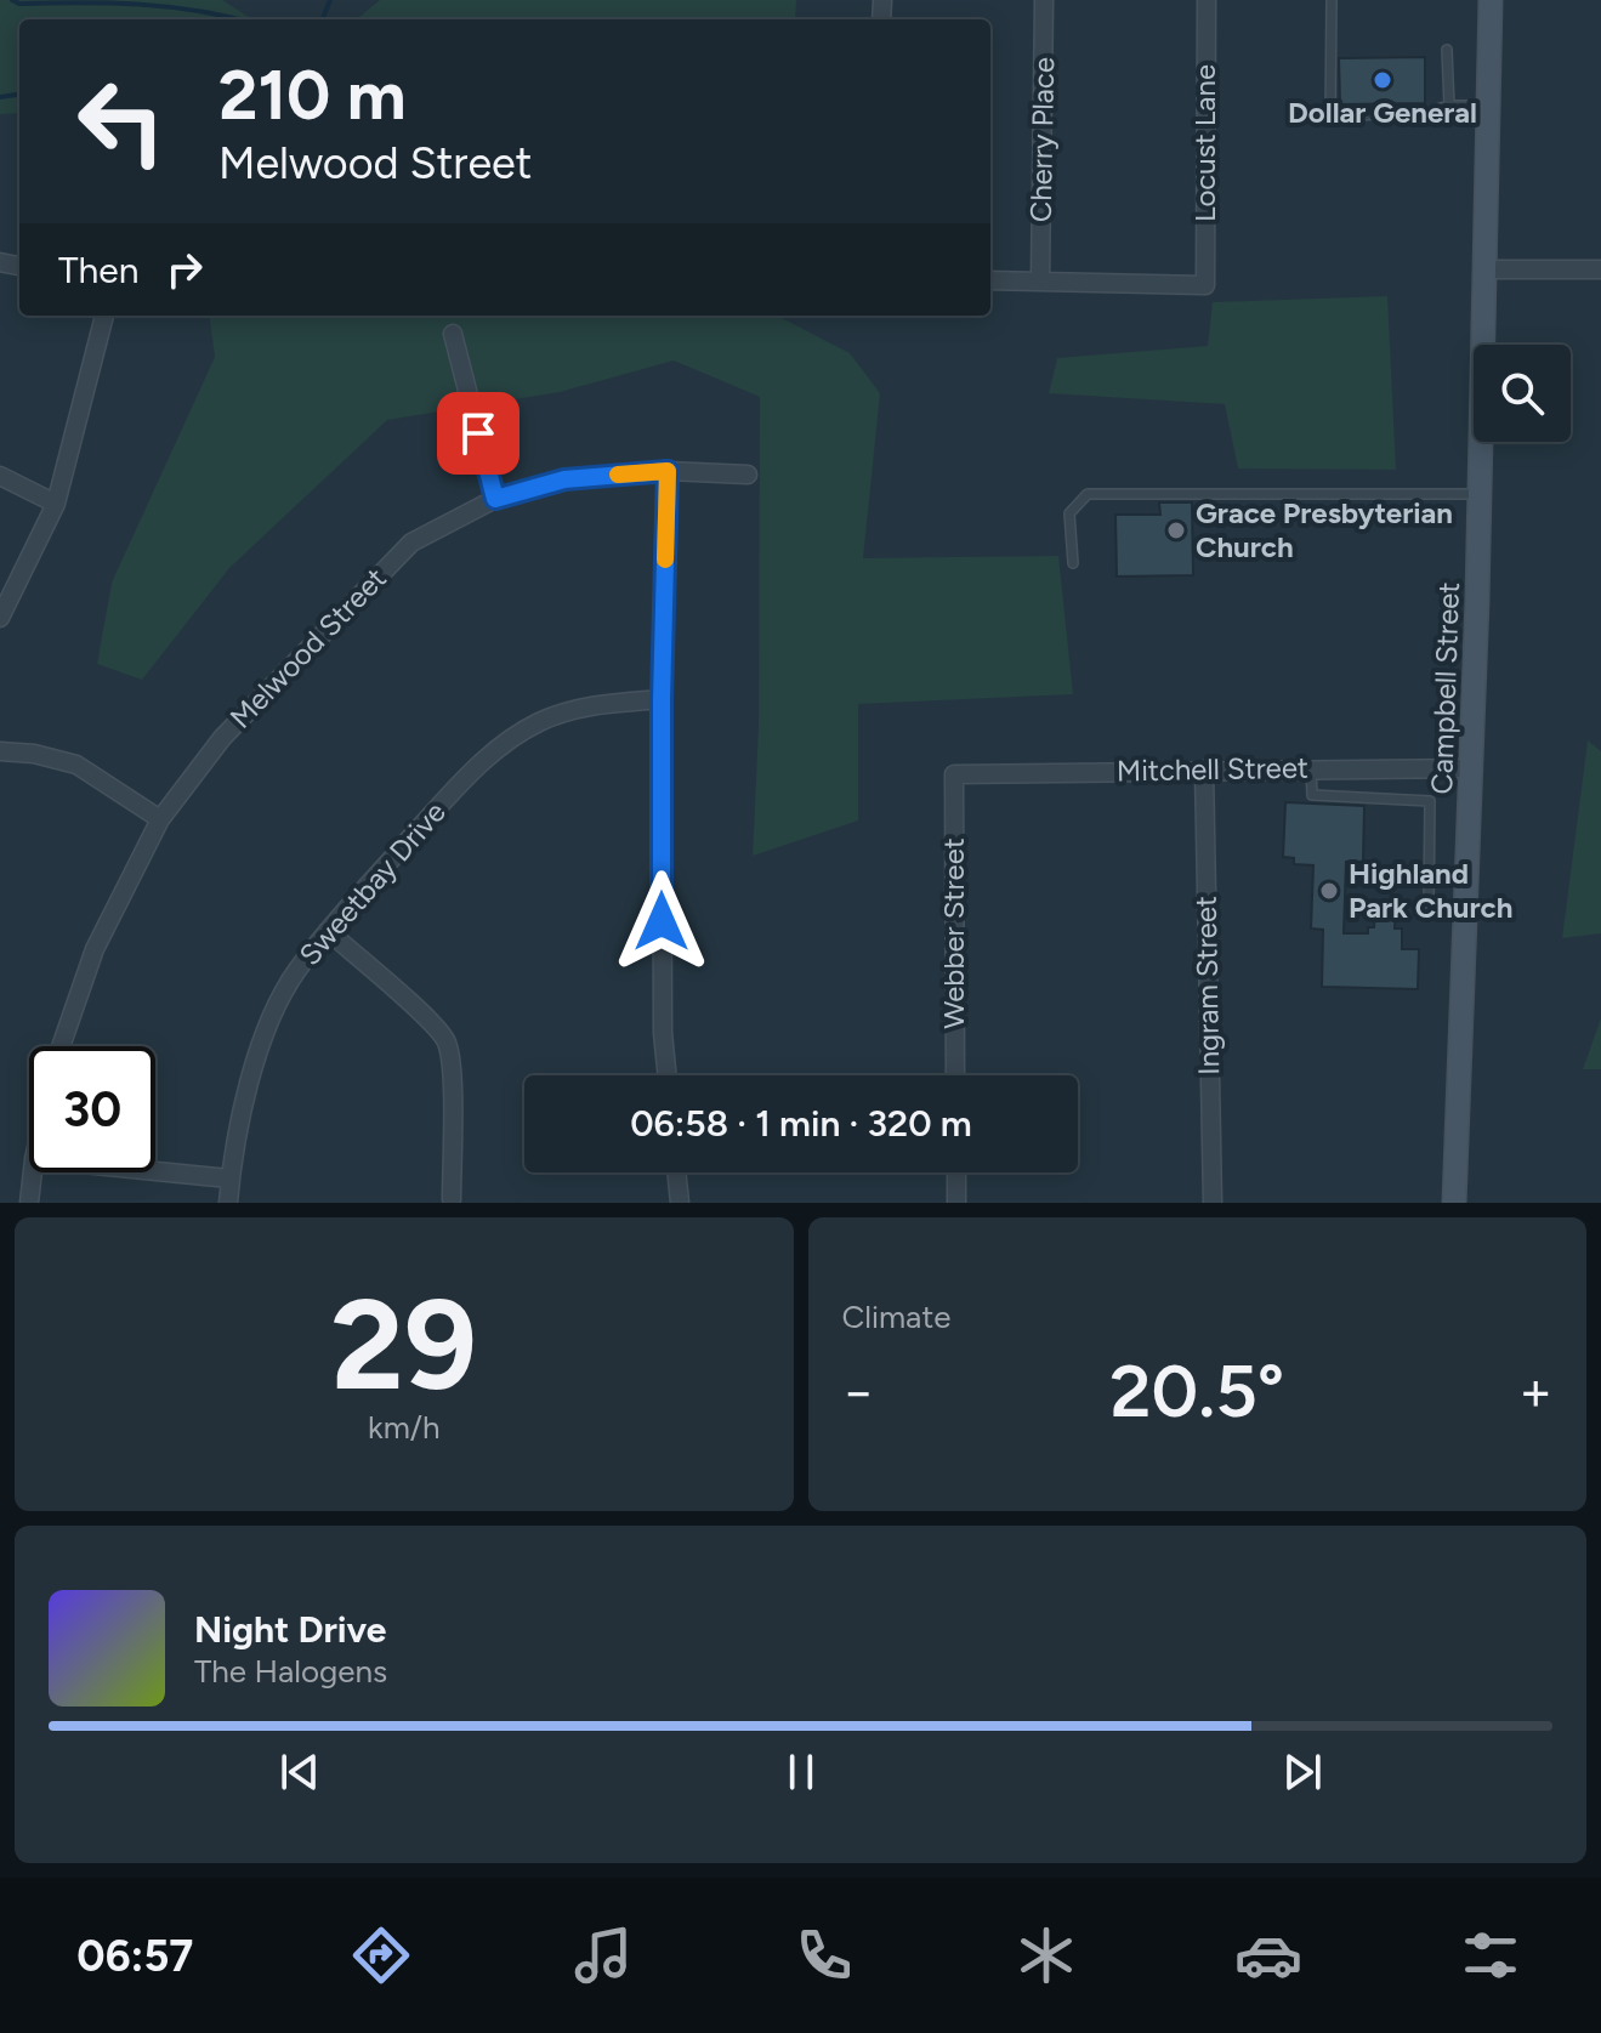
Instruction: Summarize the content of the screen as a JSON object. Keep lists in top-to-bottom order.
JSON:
{
  "streets": {
    "main road": ["Campbell Street"],
    "street": [
      "Cherry Place",
      "Locust Lane",
      "Melwood Street",
      "Mitchell Street",
      "Sweetbay Drive",
      "Webber Street",
      "Ingram Street"
    ]
  },
  "crossings": [
    ["Cherry Place", "Locust Lane"],
    ["Campbell Street", "Mitchell Street"],
    ["Mitchell Street", "Webber Street"],
    ["Mitchell Street", "Ingram Street"]
  ],
  "places": ["Dollar General", "Grace Presbyterian Church", "Highland Park Church"],
  "page": {
    "turn": ["210 m", "Melwood Street"],
    "then": "Then",
    "limit": "30",
    "trip": "06:58 · 1 min · 320 m",
    "tile": [
      ["29", "km/h"],
      "Climate"
    ],
    "heat": ["−", "20.5°", "+"],
    "song": ["Night Drive", "The Halogens"],
    "tabs": "06:57"
  }
}
